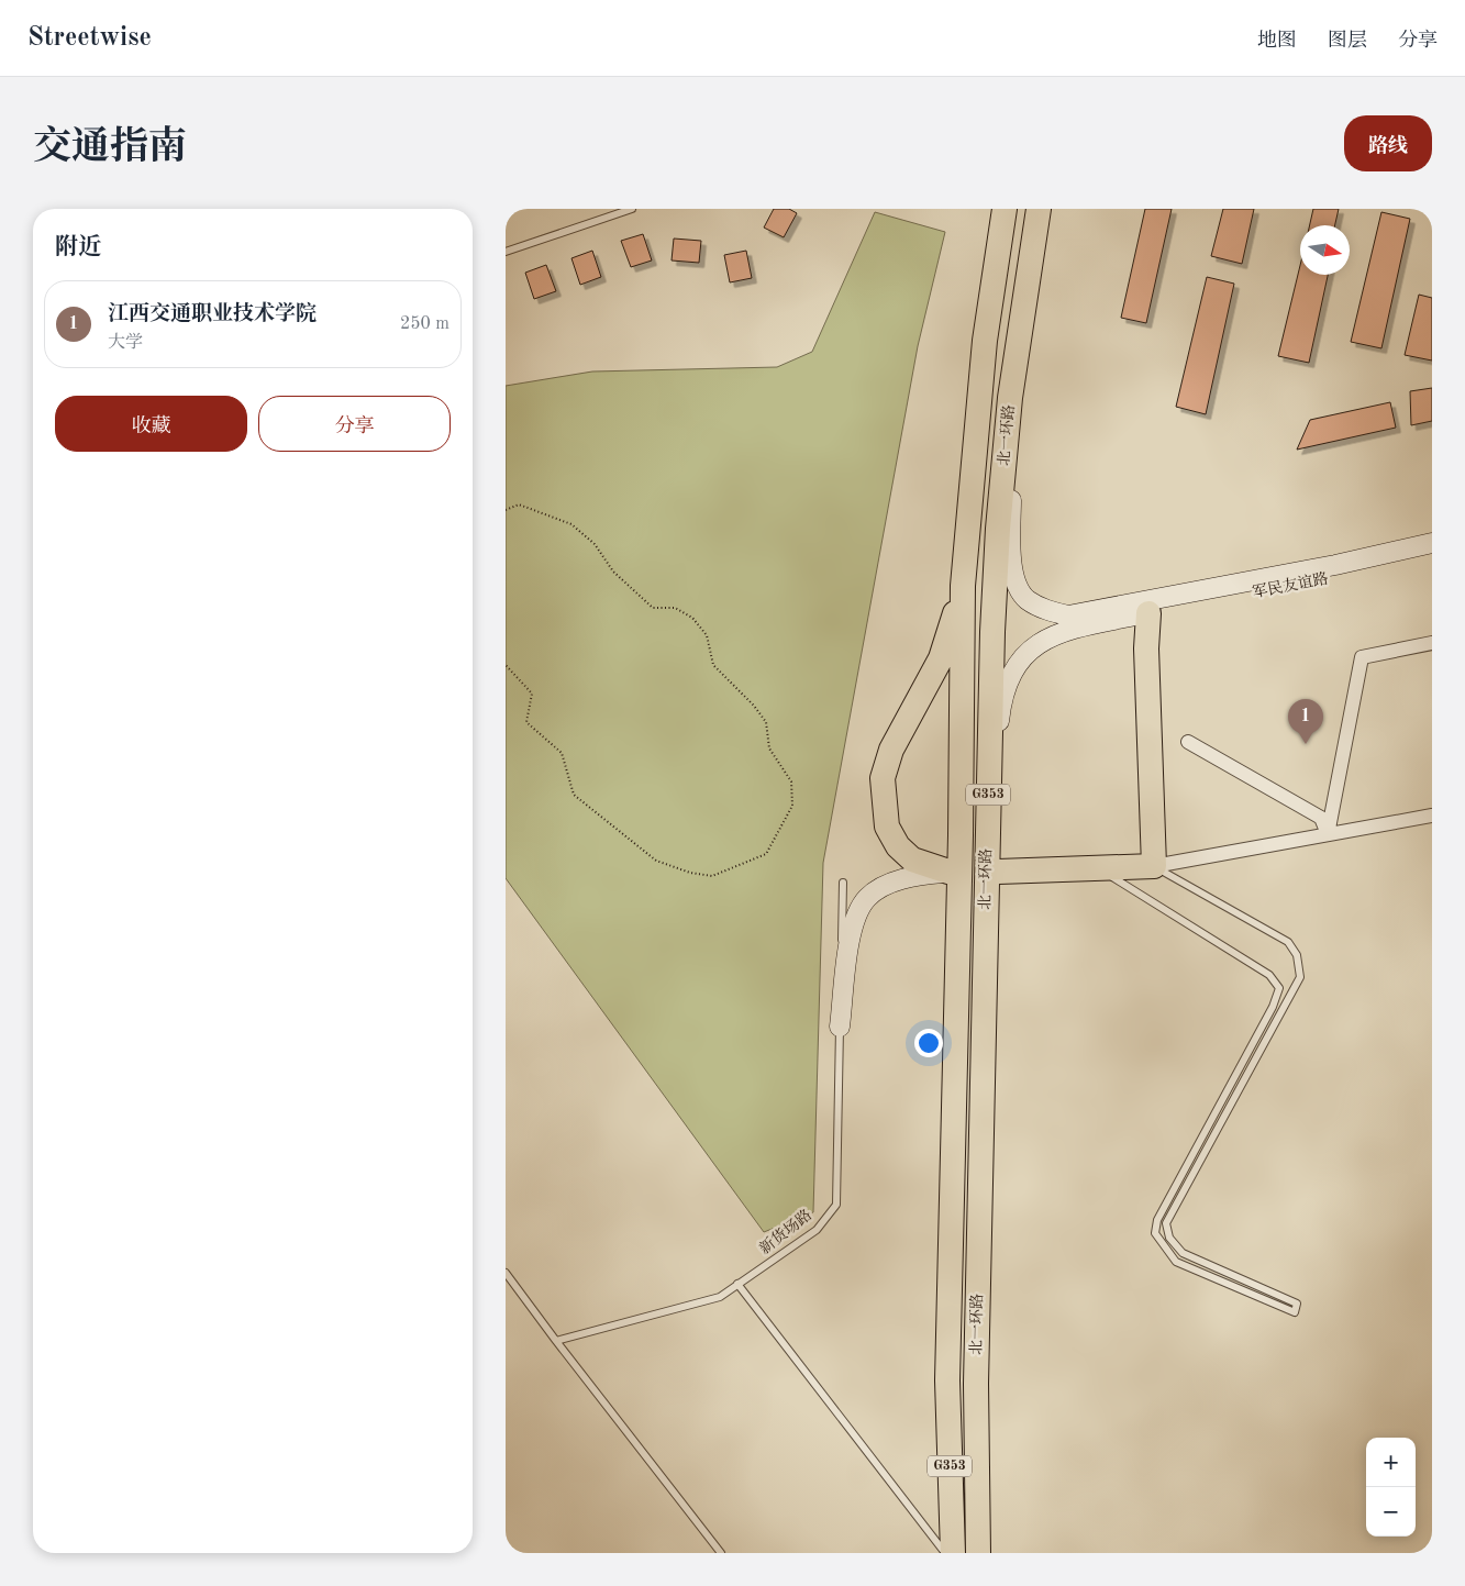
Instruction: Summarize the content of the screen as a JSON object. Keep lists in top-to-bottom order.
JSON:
{
  "streets": {
    "highway": ["北一环路", "G353"],
    "street": ["军民友谊路"],
    "lane": ["新货场路"]
  },
  "north": "right",
  "page": {
    "header": "Streetwise",
    "nav": ["地图", "图层", "分享"],
    "title": "交通指南",
    "buttons": [
      "路线",
      ["收藏", "分享"]
    ],
    "heading": "附近",
    "list": [
      {
        "mark": "1",
        "name": "江西交通职业技术学院",
        "note": "大学",
        "value": "250 m"
      }
    ],
    "pins": "1",
    "map_buttons": ["+", "−"]
  }
}
